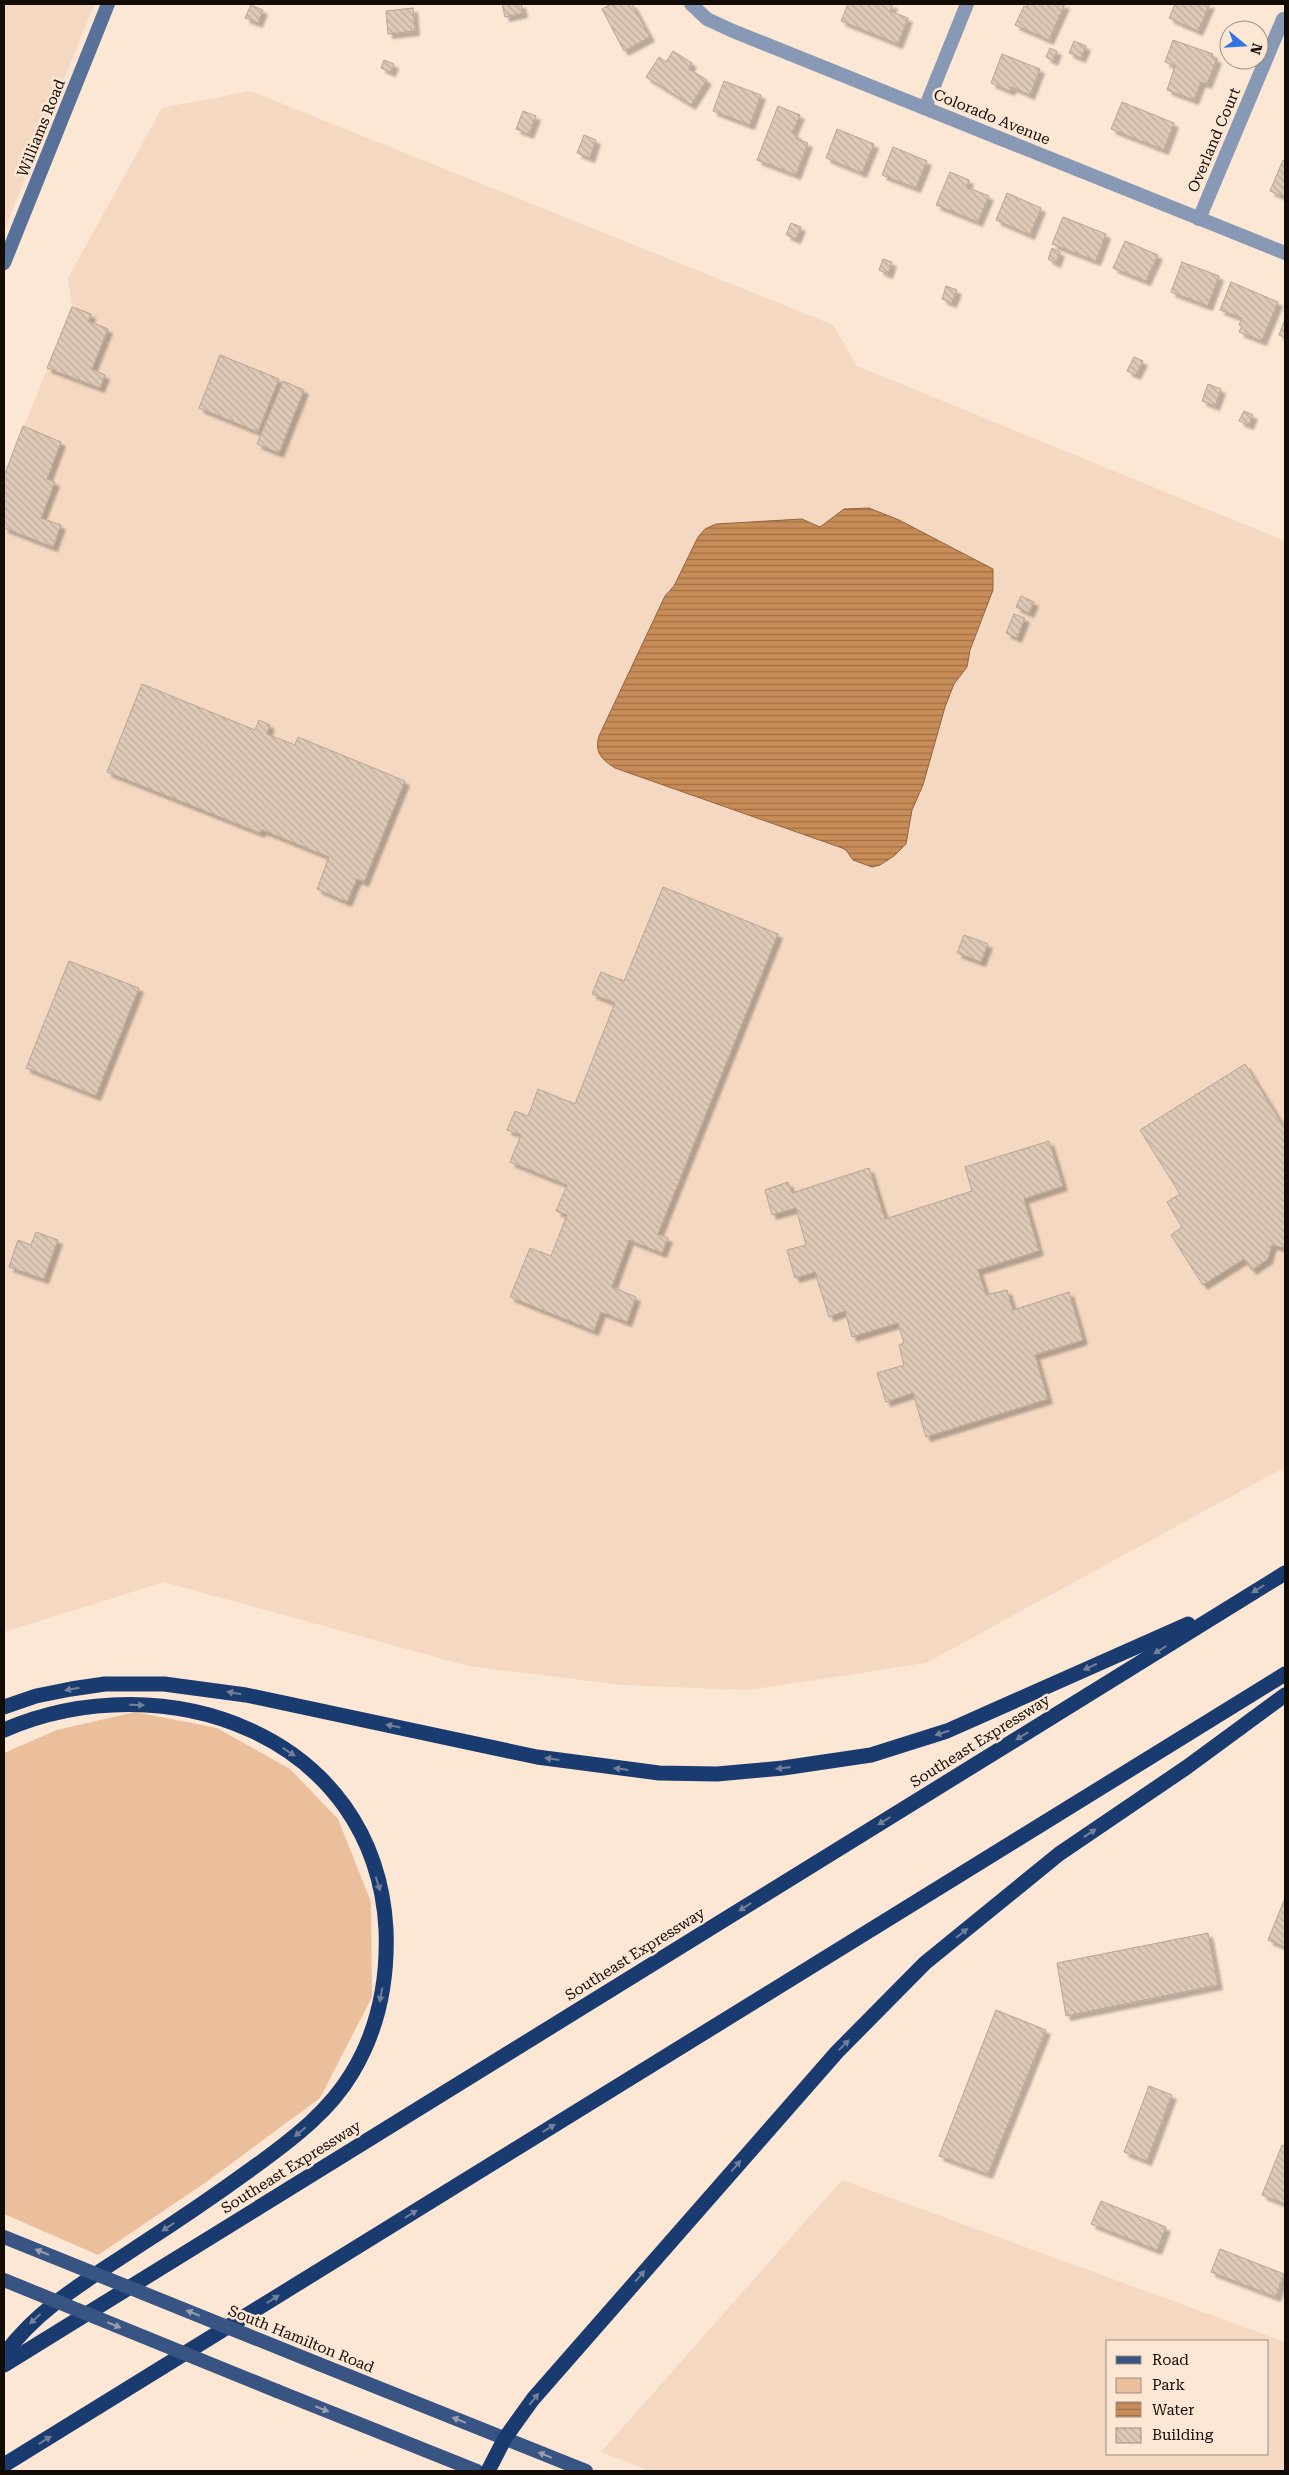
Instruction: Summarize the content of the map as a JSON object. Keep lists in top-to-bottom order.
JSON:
{
  "streets": {
    "highway": ["Southeast Expressway"],
    "main road": ["Williams Road", "South Hamilton Road"],
    "street": ["Colorado Avenue", "Overland Court"]
  },
  "crossings": [
    ["Colorado Avenue", "Overland Court"]
  ],
  "legend": [
    "Road",
    "Park",
    "Water",
    "Building"
  ],
  "north": "right"
}
